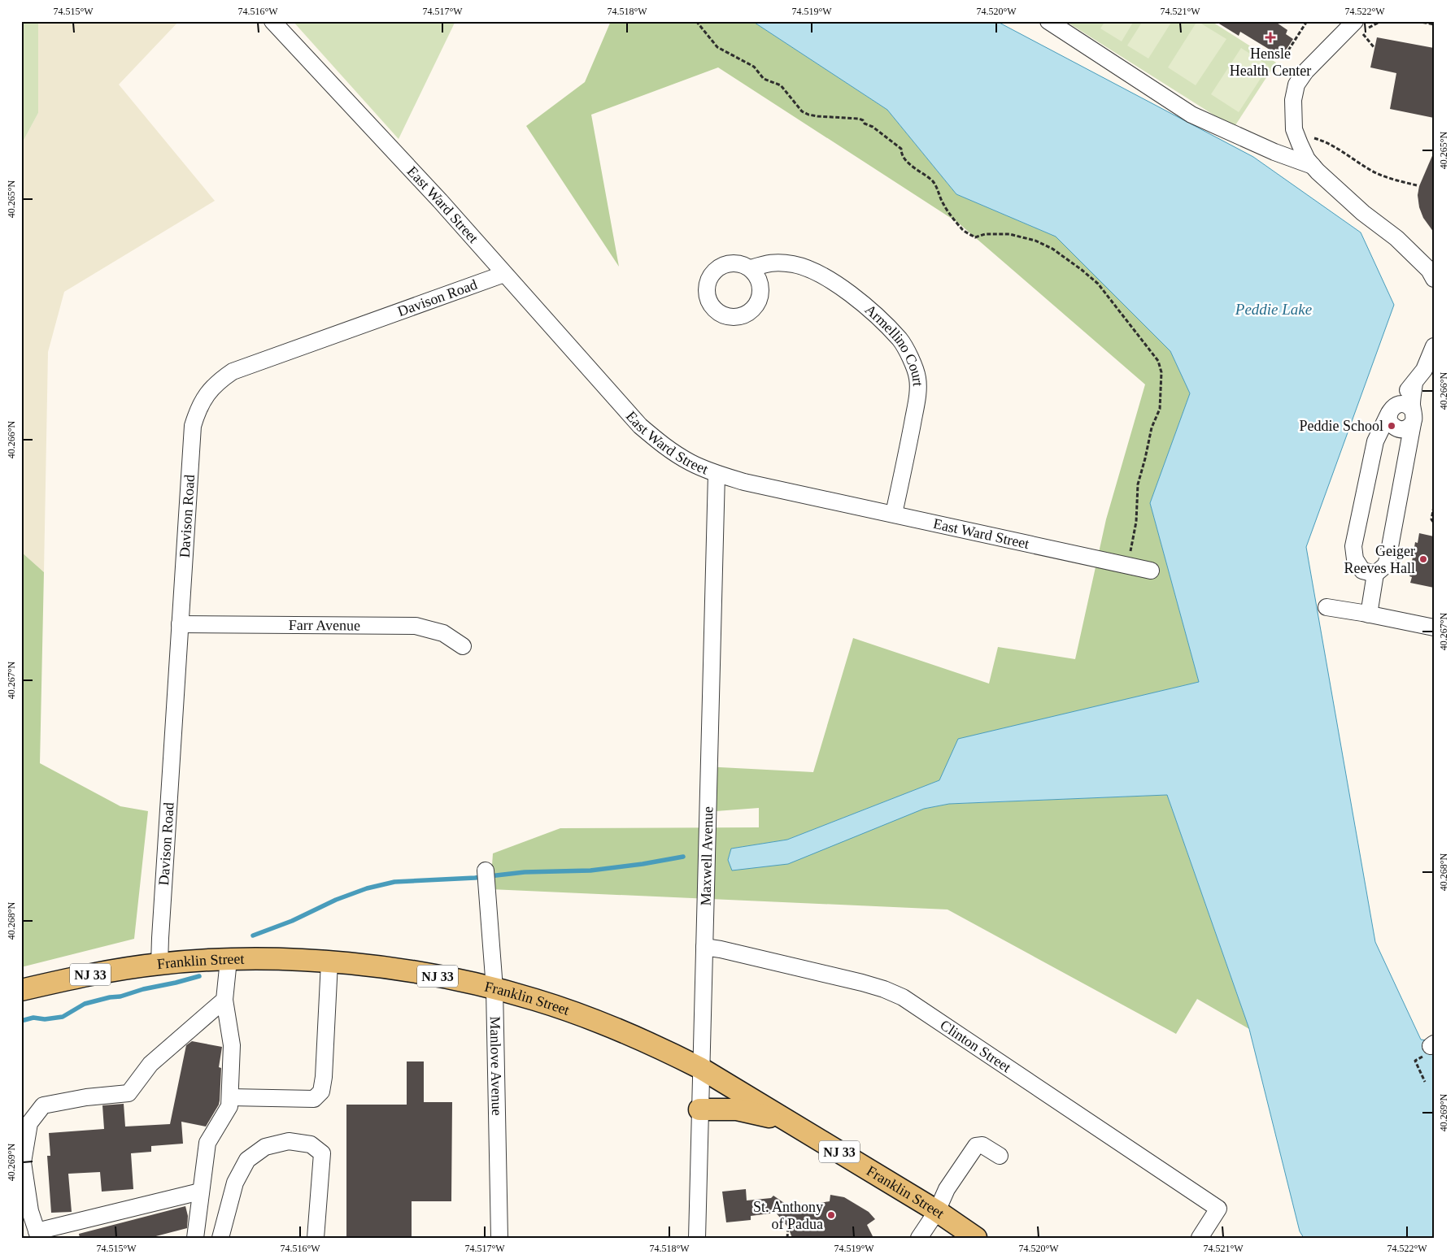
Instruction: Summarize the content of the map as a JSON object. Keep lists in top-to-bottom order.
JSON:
{
  "streets": {
    "main road": ["Franklin Street", "NJ 33"],
    "street": [
      "East Ward Street",
      "Davison Road",
      "Armellino Court",
      "Farr Avenue",
      "Maxwell Avenue",
      "Clinton Street",
      "Manlove Avenue"
    ]
  },
  "crossings": [
    ["East Ward Street", "Davison Road"],
    ["East Ward Street", "Armellino Court"],
    ["East Ward Street", "Maxwell Avenue"],
    ["Davison Road", "Farr Avenue"],
    ["Davison Road", "Franklin Street"],
    ["Maxwell Avenue", "Franklin Street"],
    ["Maxwell Avenue", "Clinton Street"],
    ["Franklin Street", "Manlove Avenue"]
  ],
  "water": ["Peddie Lake"],
  "places": {
    "health": ["Hensle Health Center"],
    "other": ["Peddie School", "Geiger Reeves Hall", "St. Anthony of Padua"]
  },
  "coordinates": [
    "74.515°W",
    "74.516°W",
    "74.517°W",
    "74.518°W",
    "74.519°W",
    "74.520°W",
    "74.521°W",
    "74.522°W",
    "40.265°N",
    "40.266°N",
    "40.267°N",
    "40.268°N",
    "40.269°N"
  ]
}
